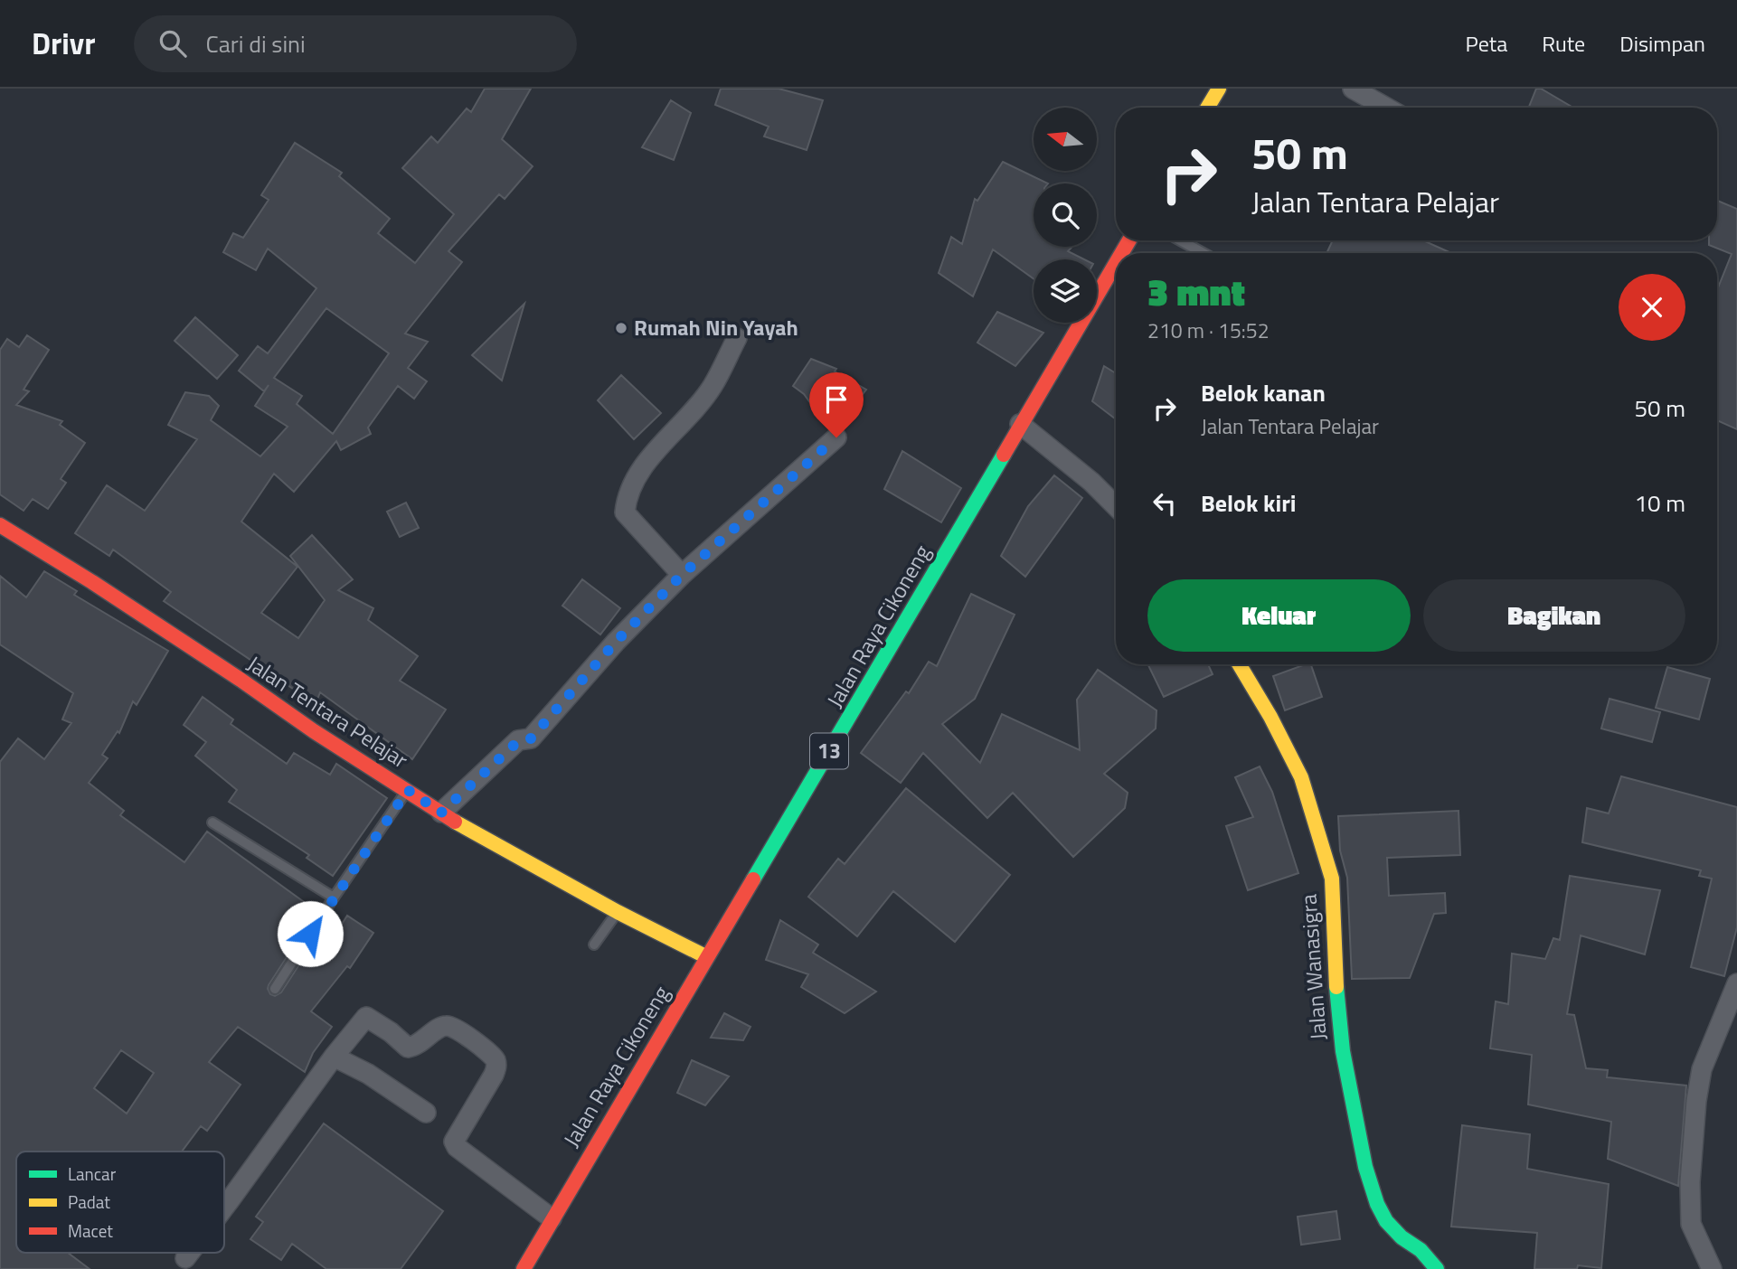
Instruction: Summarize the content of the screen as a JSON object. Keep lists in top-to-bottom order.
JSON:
{
  "streets": {
    "main road": [
      "Jalan Raya Cikoneng",
      "Jalan Tentara Pelajar",
      "13",
      "Jalan Wanasigra"
    ]
  },
  "crossings": [
    ["Jalan Raya Cikoneng", "Jalan Tentara Pelajar"]
  ],
  "places": ["Rumah Nin Yayah"],
  "legend": ["Lancar", "Padat", "Macet"],
  "north": "left",
  "page": {
    "header": "Drivr",
    "search": "Cari di sini",
    "nav": ["Peta", "Rute", "Disimpan"],
    "turn": ["50 m", "Jalan Tentara Pelajar"],
    "heading": ["3 mnt", "210 m · 15:52"],
    "list": [
      {
        "name": "Belok kanan",
        "note": "Jalan Tentara Pelajar",
        "value": "50 m"
      },
      {
        "name": "Belok kiri",
        "value": "10 m"
      }
    ],
    "buttons": ["Keluar", "Bagikan"]
  }
}
